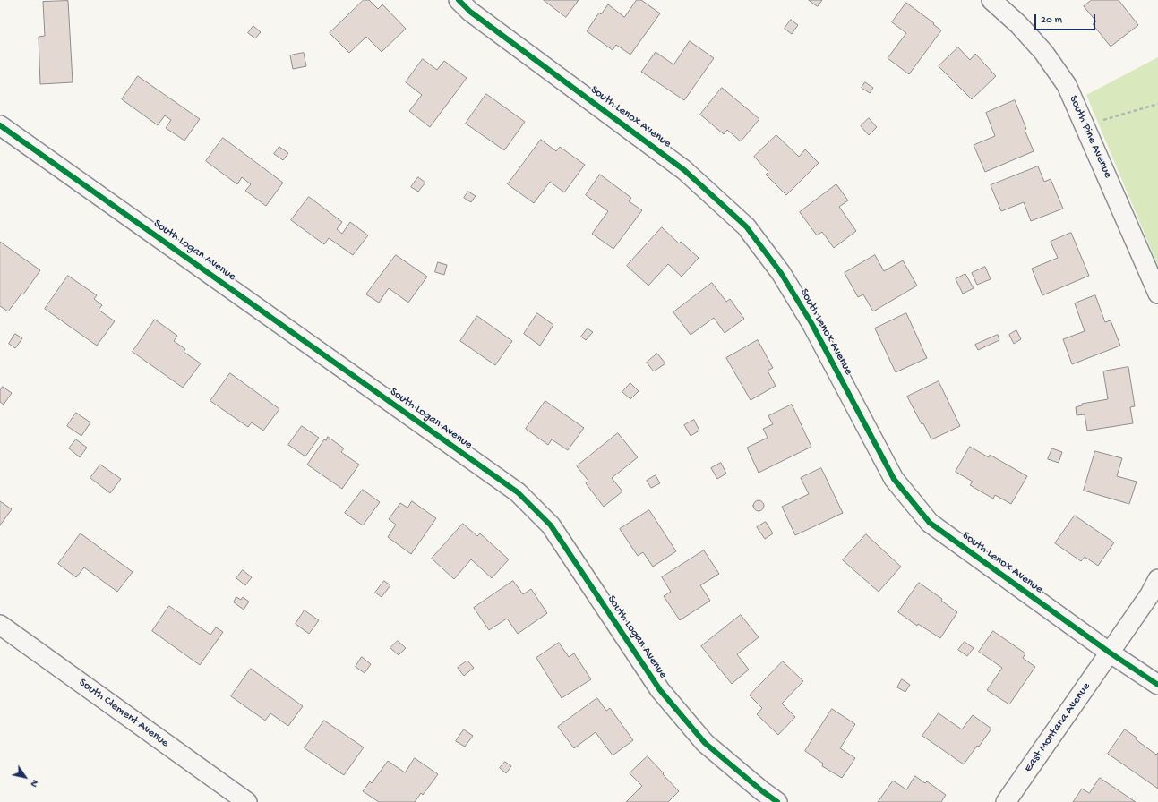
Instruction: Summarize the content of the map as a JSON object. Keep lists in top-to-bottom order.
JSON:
{
  "streets": {
    "street": [
      "South Lenox Avenue",
      "South Pine Avenue",
      "South Logan Avenue",
      "South Clement Avenue",
      "East Montana Avenue"
    ]
  },
  "crossings": [
    ["South Lenox Avenue", "East Montana Avenue"]
  ],
  "scale_bar": "20 m",
  "north": "bottom right"
}
